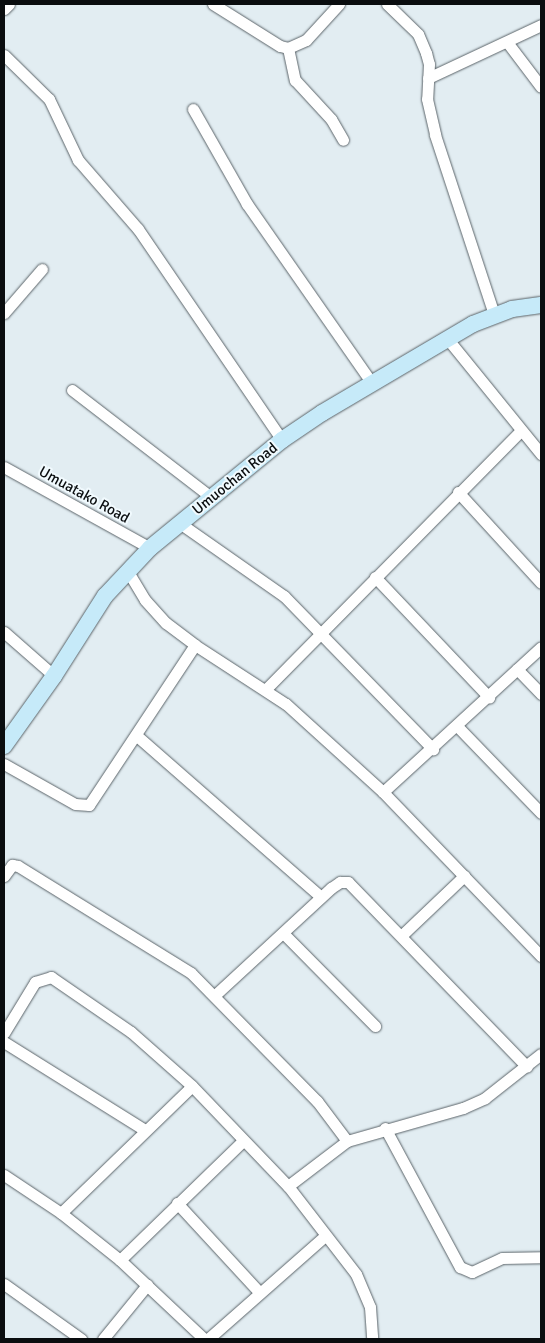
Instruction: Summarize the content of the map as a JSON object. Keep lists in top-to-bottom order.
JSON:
{
  "streets": {
    "street": ["Umuochan Road", "Umuatako Road"]
  },
  "crossings": [
    ["Umuochan Road", "Umuatako Road"]
  ]
}
